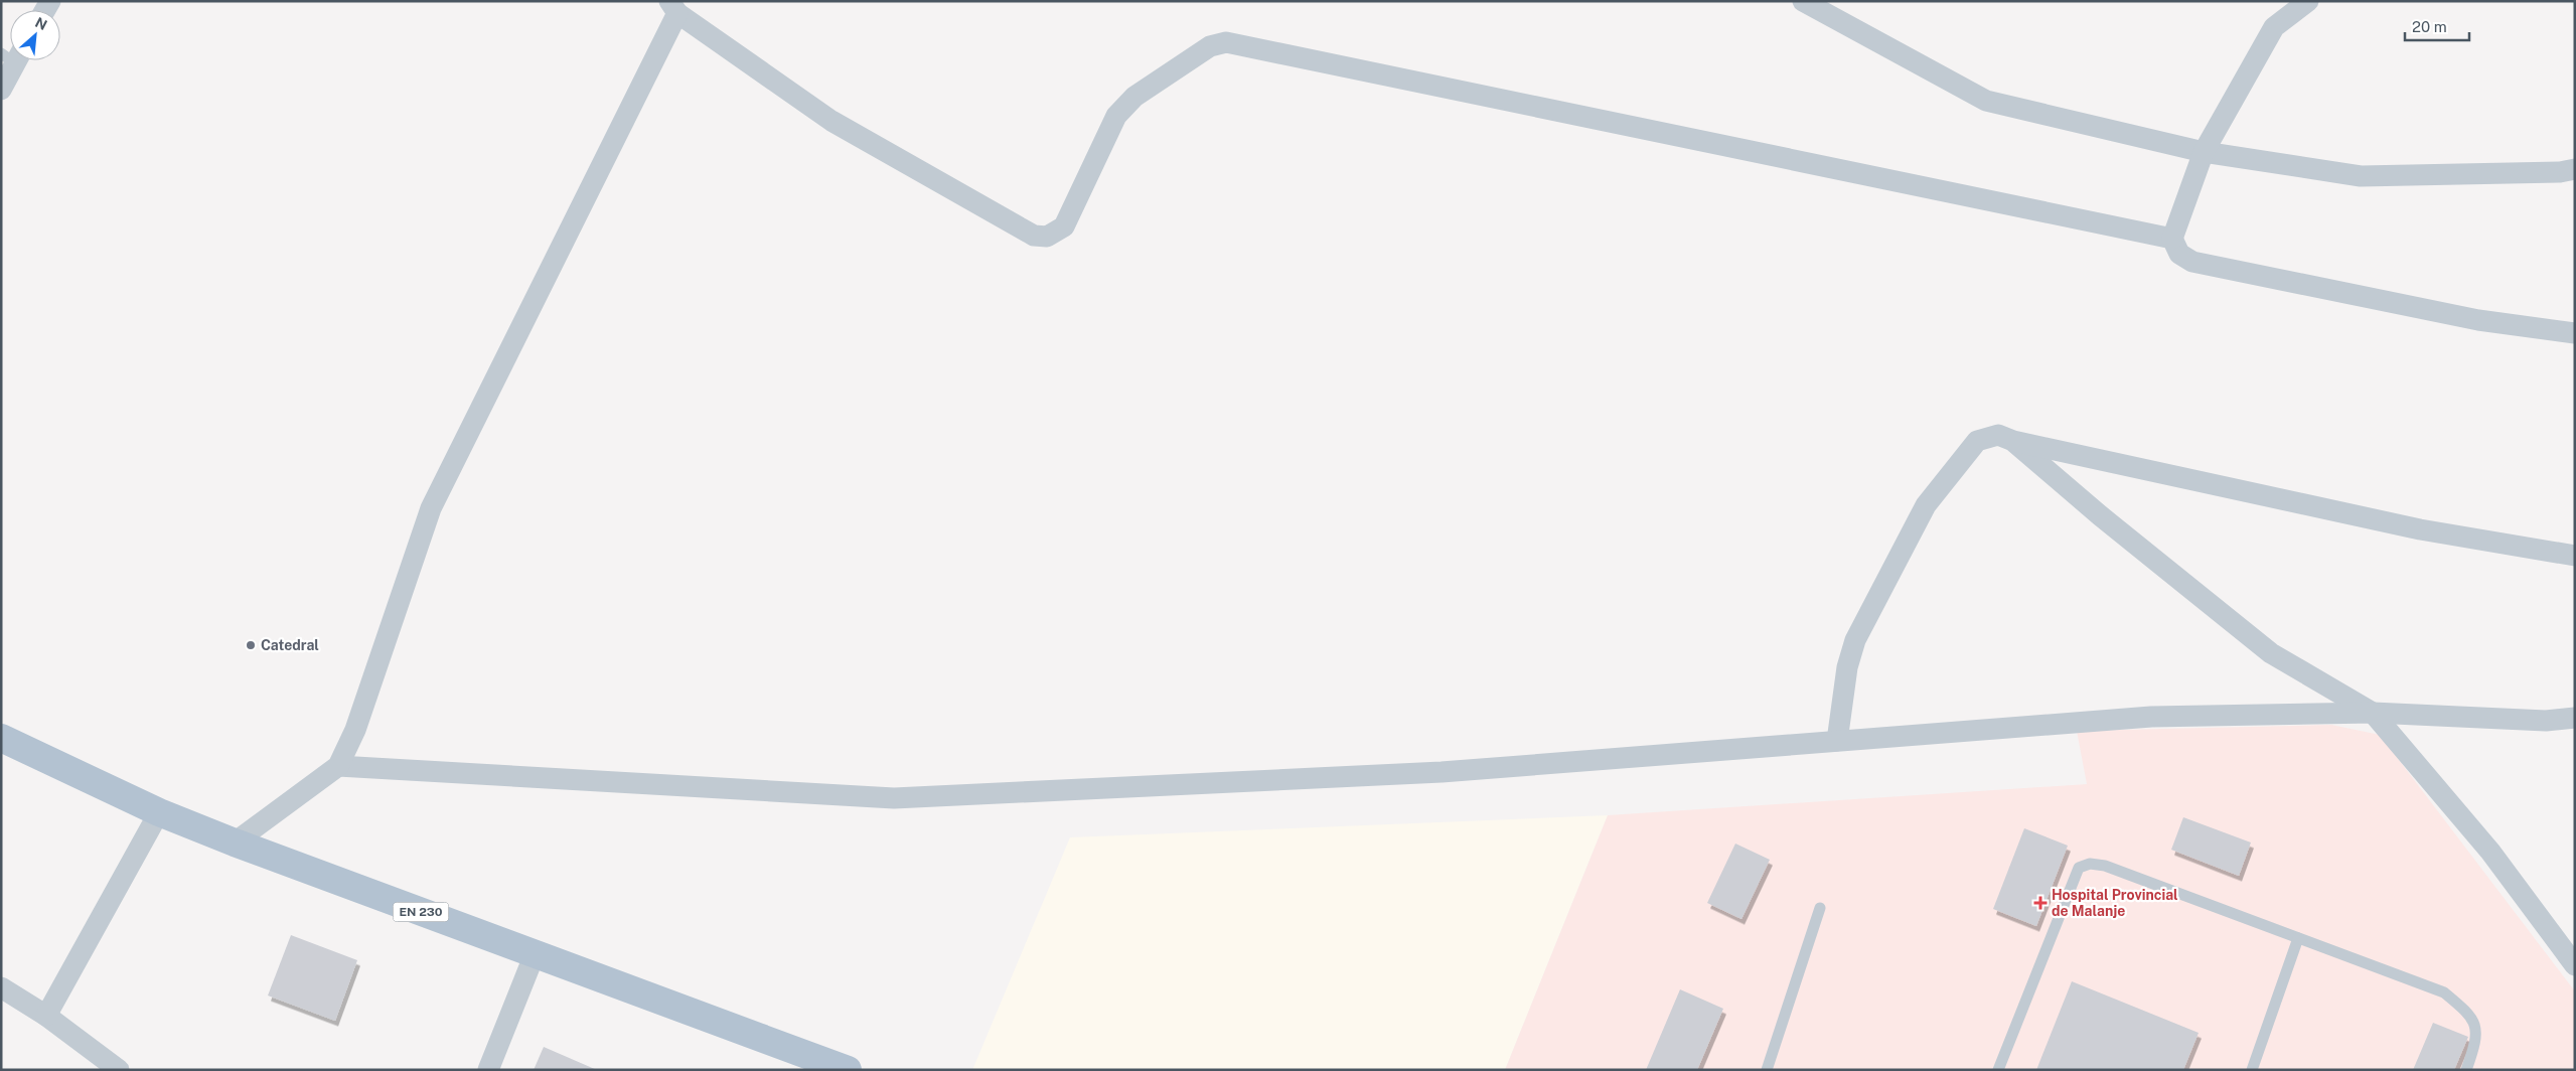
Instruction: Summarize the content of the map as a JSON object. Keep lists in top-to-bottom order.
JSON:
{
  "streets": {
    "main road": ["EN 230"]
  },
  "places": {
    "other": ["Catedral"],
    "health": ["Hospital Provincial de Malanje"]
  },
  "scale_bar": "20 m",
  "north": "top right"
}
